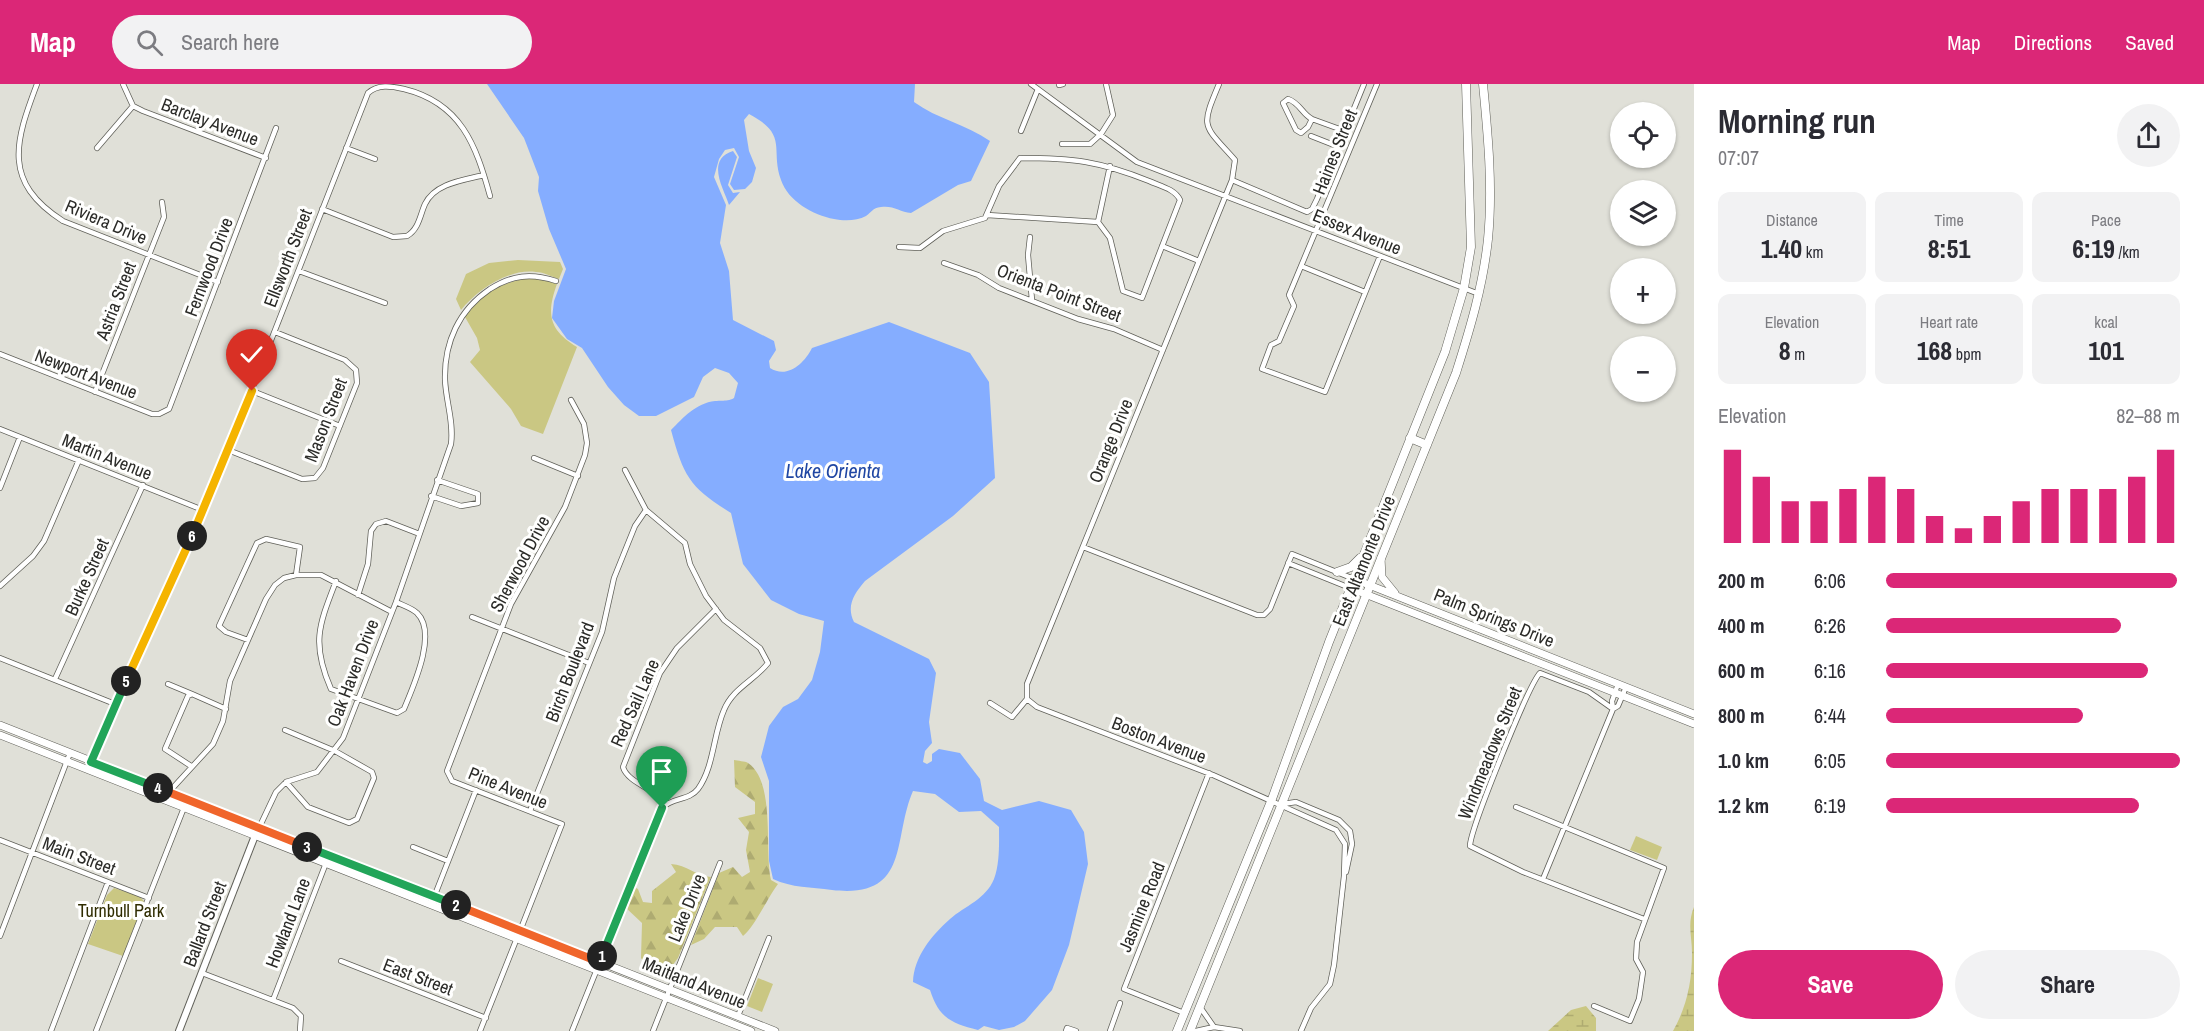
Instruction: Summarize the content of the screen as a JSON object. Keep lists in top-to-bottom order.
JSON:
{
  "streets": {
    "main road": ["East Altamonte Drive", "Palm Springs Drive", "Maitland Avenue"],
    "street": [
      "Barclay Avenue",
      "Haines Street",
      "Riviera Drive",
      "Essex Avenue",
      "Ellsworth Street",
      "Fernwood Drive",
      "Orienta Point Street",
      "Astria Street",
      "Newport Avenue",
      "Mason Street",
      "Orange Drive",
      "Martin Avenue",
      "Sherwood Drive",
      "Burke Street",
      "Birch Boulevard",
      "Oak Haven Drive",
      "Red Sail Lane",
      "Boston Avenue",
      "Windmeadows Street",
      "Pine Avenue",
      "Main Street",
      "Jasmine Road",
      "Lake Drive",
      "Howland Lane",
      "Ballard Street",
      "East Street"
    ]
  },
  "crossings": [
    ["Barclay Avenue", "Fernwood Drive"],
    ["Haines Street", "Essex Avenue"],
    ["Riviera Drive", "Fernwood Drive"],
    ["Riviera Drive", "Astria Street"],
    ["Essex Avenue", "Orange Drive"],
    ["Essex Avenue", "East Altamonte Drive"],
    ["Ellsworth Street", "Mason Street"],
    ["Ellsworth Street", "Martin Avenue"],
    ["Ellsworth Street", "Maitland Avenue"],
    ["Fernwood Drive", "Newport Avenue"],
    ["Orienta Point Street", "Orange Drive"],
    ["Astria Street", "Newport Avenue"],
    ["Orange Drive", "Palm Springs Drive"],
    ["Orange Drive", "Boston Avenue"],
    ["Martin Avenue", "Burke Street"],
    ["East Altamonte Drive", "Palm Springs Drive"],
    ["East Altamonte Drive", "Boston Avenue"],
    ["Sherwood Drive", "Pine Avenue"],
    ["Birch Boulevard", "Pine Avenue"],
    ["Boston Avenue", "Jasmine Road"],
    ["Pine Avenue", "Maitland Avenue"],
    ["Lake Drive", "Maitland Avenue"],
    ["Howland Lane", "Maitland Avenue"],
    ["Ballard Street", "Maitland Avenue"]
  ],
  "water": ["Lake Orienta"],
  "parks": ["Turnbull Park"],
  "page": {
    "header": "Map",
    "search": "Search here",
    "nav": ["Map", "Directions", "Saved"],
    "heading": ["Morning run", "07:07"],
    "map_buttons": ["+", "−"],
    "stats": [
      ["Distance", "1.40 km"],
      ["Time", "8:51"],
      ["Pace", "6:19 /km"],
      ["Elevation", "8 m"],
      ["Heart rate", "168 bpm"],
      ["kcal", "101"]
    ],
    "chart": ["Elevation", "82–88 m"],
    "pins": [
      "6",
      "5",
      "4",
      "3",
      "2",
      "1"
    ],
    "list": [
      {
        "name": "200 m",
        "note": "6:06"
      },
      {
        "name": "400 m",
        "note": "6:26"
      },
      {
        "name": "600 m",
        "note": "6:16"
      },
      {
        "name": "800 m",
        "note": "6:44"
      },
      {
        "name": "1.0 km",
        "note": "6:05"
      },
      {
        "name": "1.2 km",
        "note": "6:19"
      }
    ],
    "buttons": ["Save", "Share"]
  }
}
